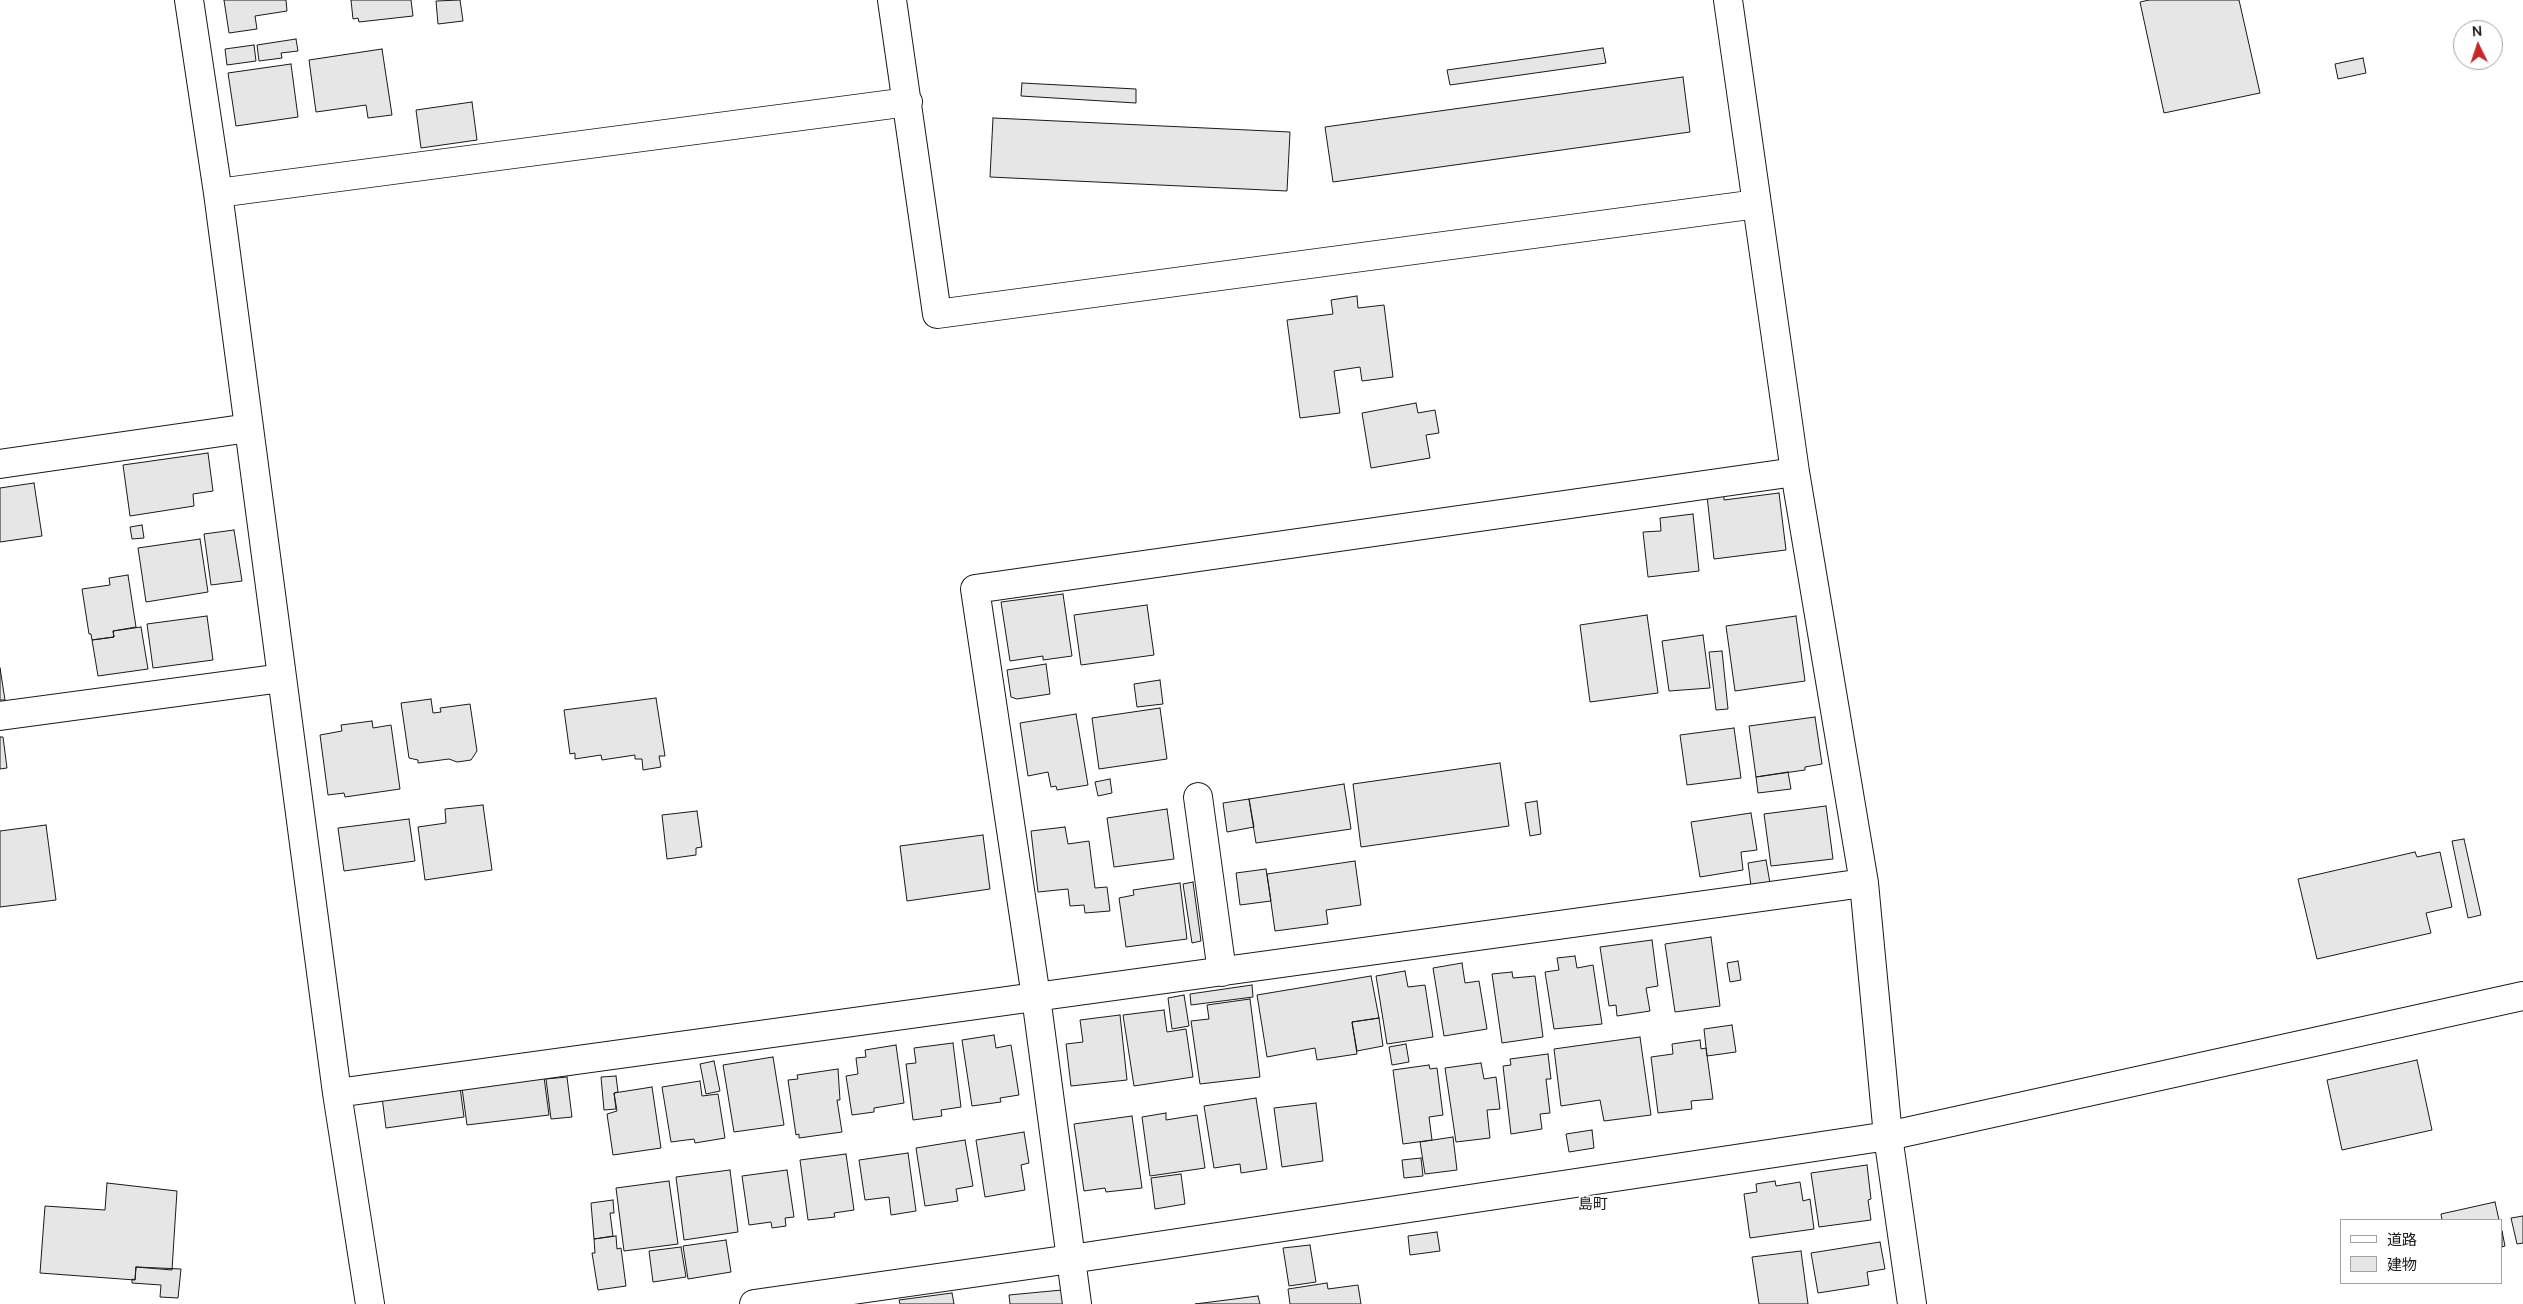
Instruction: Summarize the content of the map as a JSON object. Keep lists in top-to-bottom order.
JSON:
{
  "districts": ["島町"],
  "legend": ["道路", "建物"],
  "north": "top"
}
